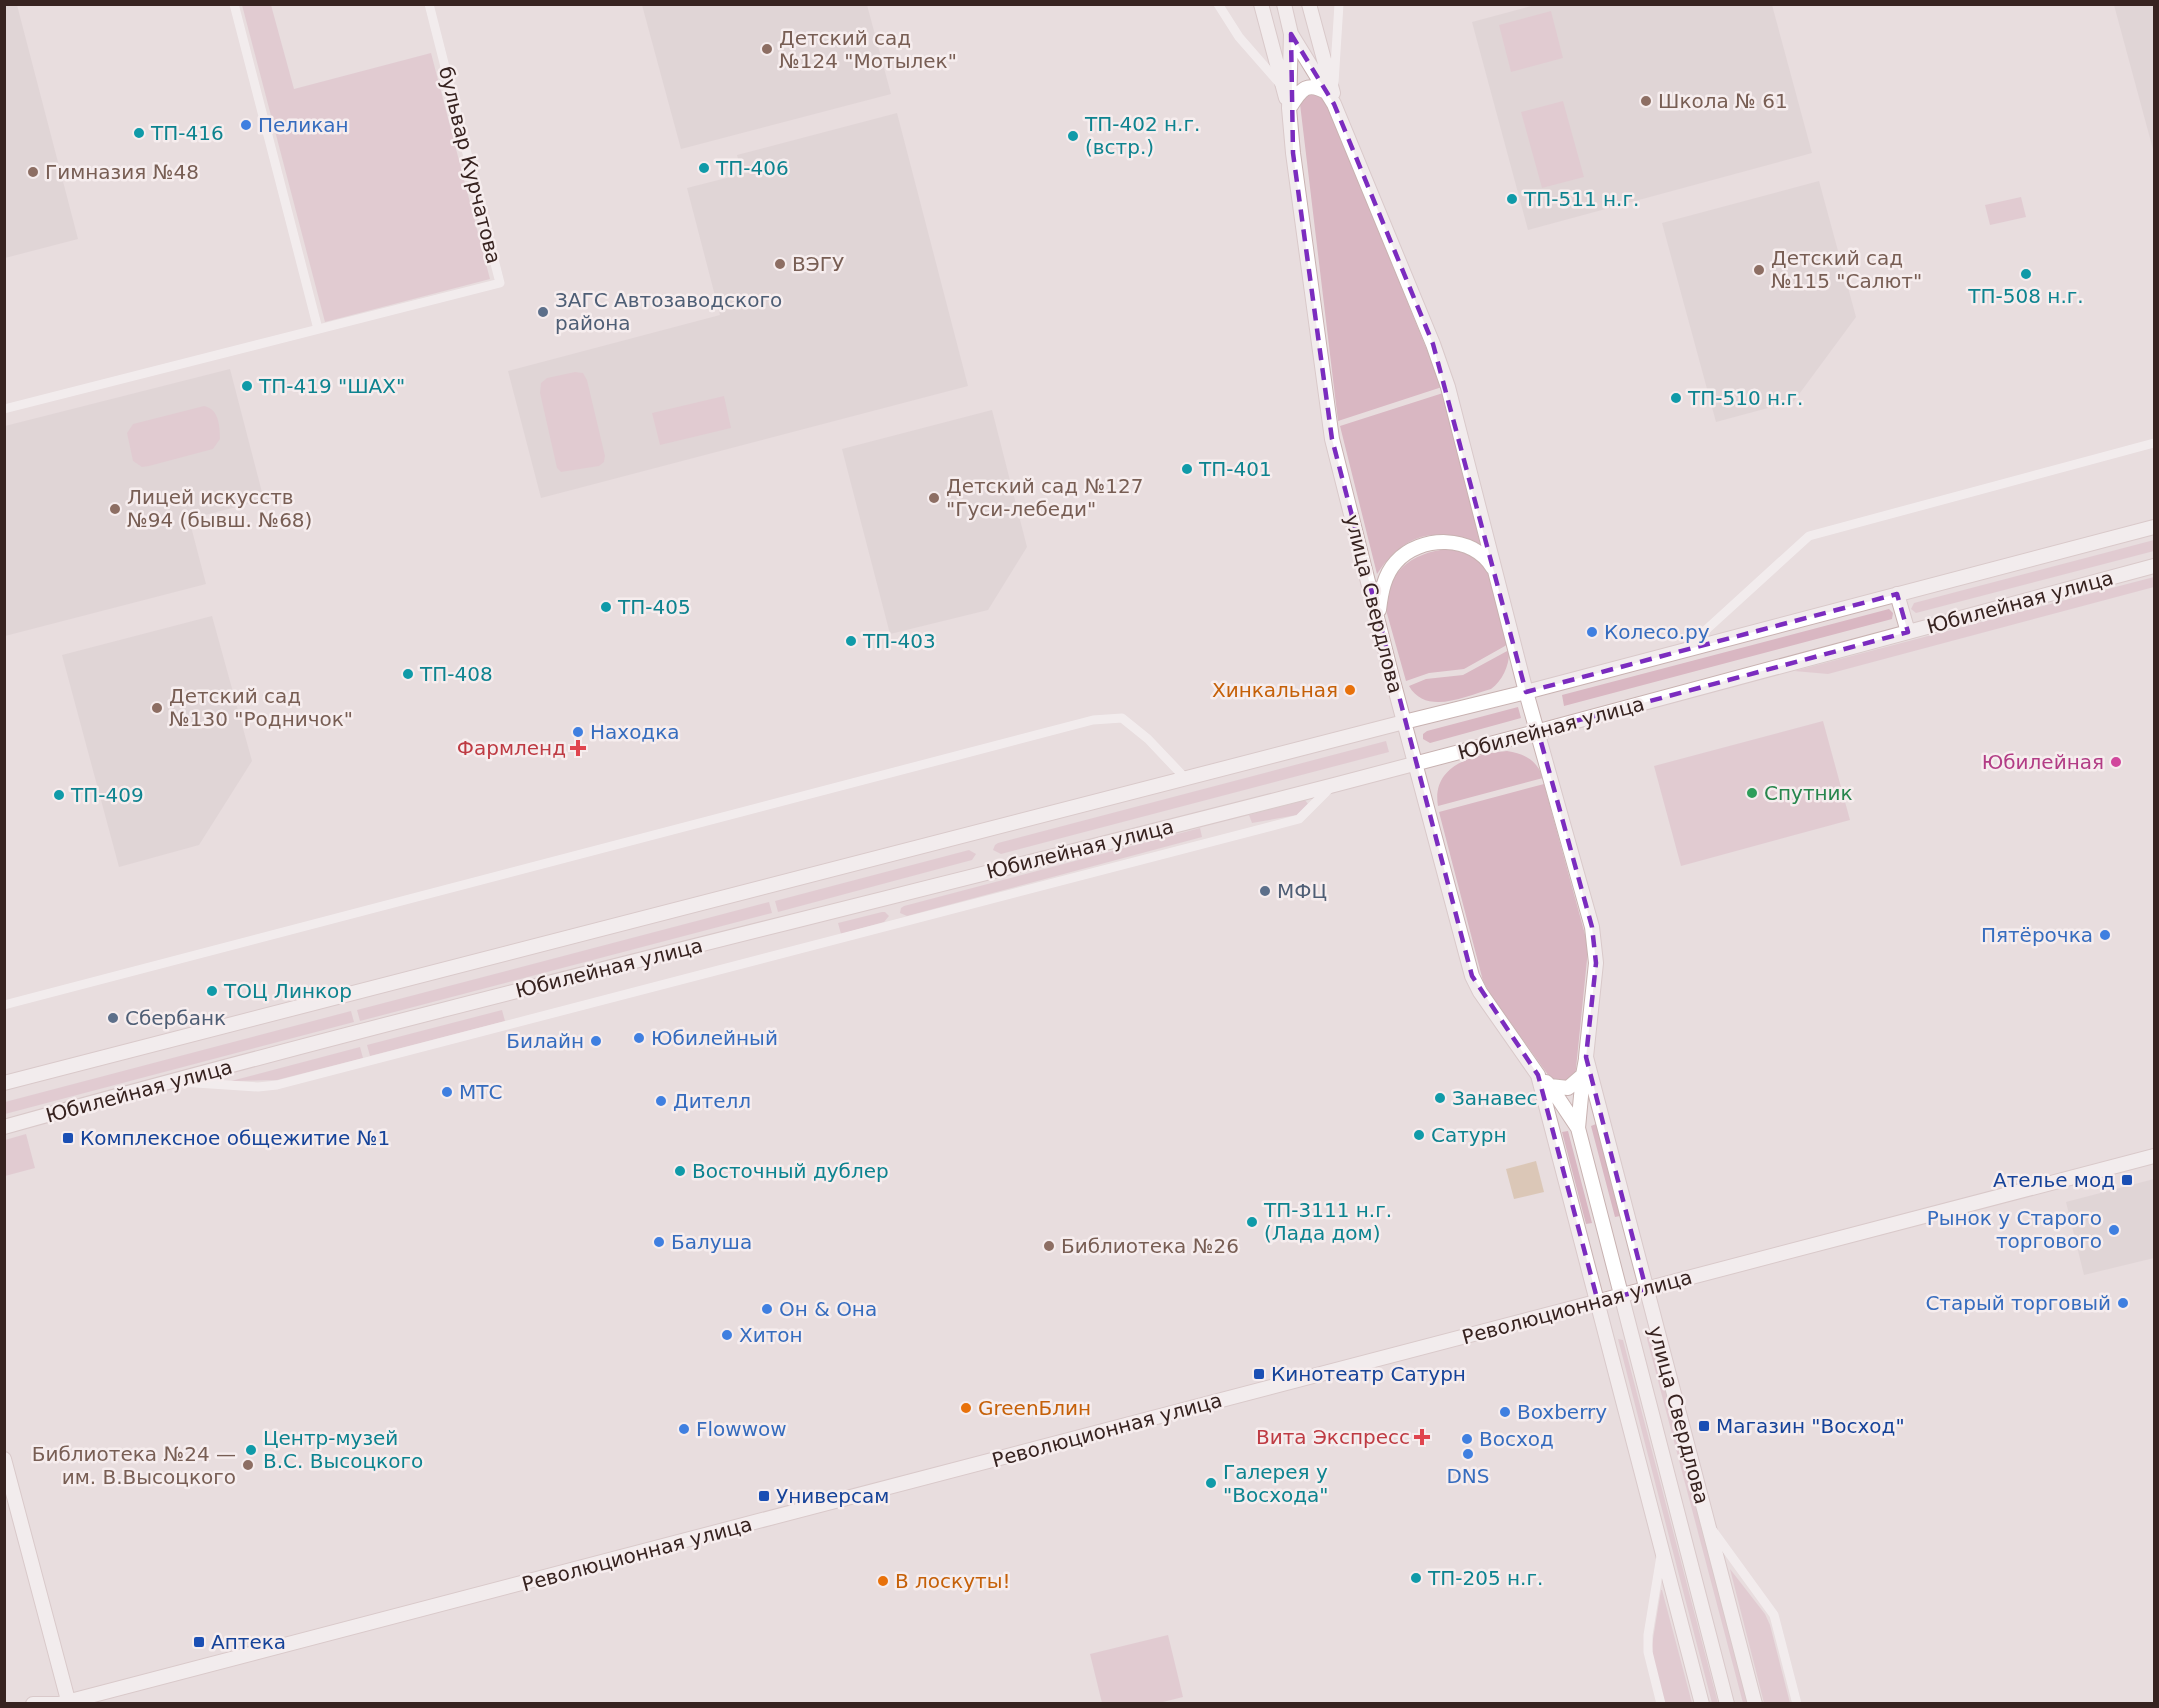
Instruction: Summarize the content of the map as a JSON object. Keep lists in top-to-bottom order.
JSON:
{
  "streets": {
    "main road": ["Юбилейная улица", "улица Свердлова", "Революционная улица"],
    "street": ["бульвар Курчатова"]
  },
  "crossings": [
    ["Юбилейная улица", "улица Свердлова"],
    ["улица Свердлова", "Революционная улица"]
  ],
  "places": {
    "other": [
      "Детский сад №124 \"Мотылек\"",
      "Школа № 61",
      "Пеликан",
      "ТП-416",
      "ТП-402 н.г. (встр.)",
      "ТП-406",
      "Гимназия №48",
      "ТП-511 н.г.",
      "ВЭГУ",
      "Детский сад №115 \"Салют\"",
      "ТП-508 н.г.",
      "ЗАГС Автозаводского района",
      "ТП-419 \"ШАХ\"",
      "ТП-510 н.г.",
      "ТП-401",
      "Детский сад №127 \"Гуси-лебеди\"",
      "Лицей искусств №94 (бывш. №68)",
      "ТП-405",
      "Колесо.ру",
      "ТП-403",
      "ТП-408",
      "Хинкальная",
      "Детский сад №130 \"Родничок\"",
      "Находка",
      "Юбилейная",
      "Спутник",
      "ТП-409",
      "МФЦ",
      "Пятёрочка",
      "ТОЦ Линкор",
      "Сбербанк",
      "Юбилейный",
      "Билайн",
      "МТС",
      "Занавес",
      "Дителл",
      "Сатурн",
      "Восточный дублер",
      "ТП-3111 н.г. (Лада дом)",
      "Рынок у Старого торгового",
      "Балуша",
      "Библиотека №26",
      "Старый торговый",
      "Он & Она",
      "Хитон",
      "GreenБлин",
      "Boxberry",
      "Flowwow",
      "Восход",
      "Центр-музей В.С. Высоцкого",
      "DNS",
      "Библиотека №24 — им. В.Высоцкого",
      "Галерея у \"Восхода\"",
      "ТП-205 н.г.",
      "В лоскуты!"
    ],
    "health": ["Фармленд", "Вита Экспресс"],
    "transit": [
      "Комплексное общежитие №1",
      "Ателье мод",
      "Кинотеатр Сатурн",
      "Магазин \"Восход\"",
      "Универсам",
      "Аптека"
    ]
  }
}
